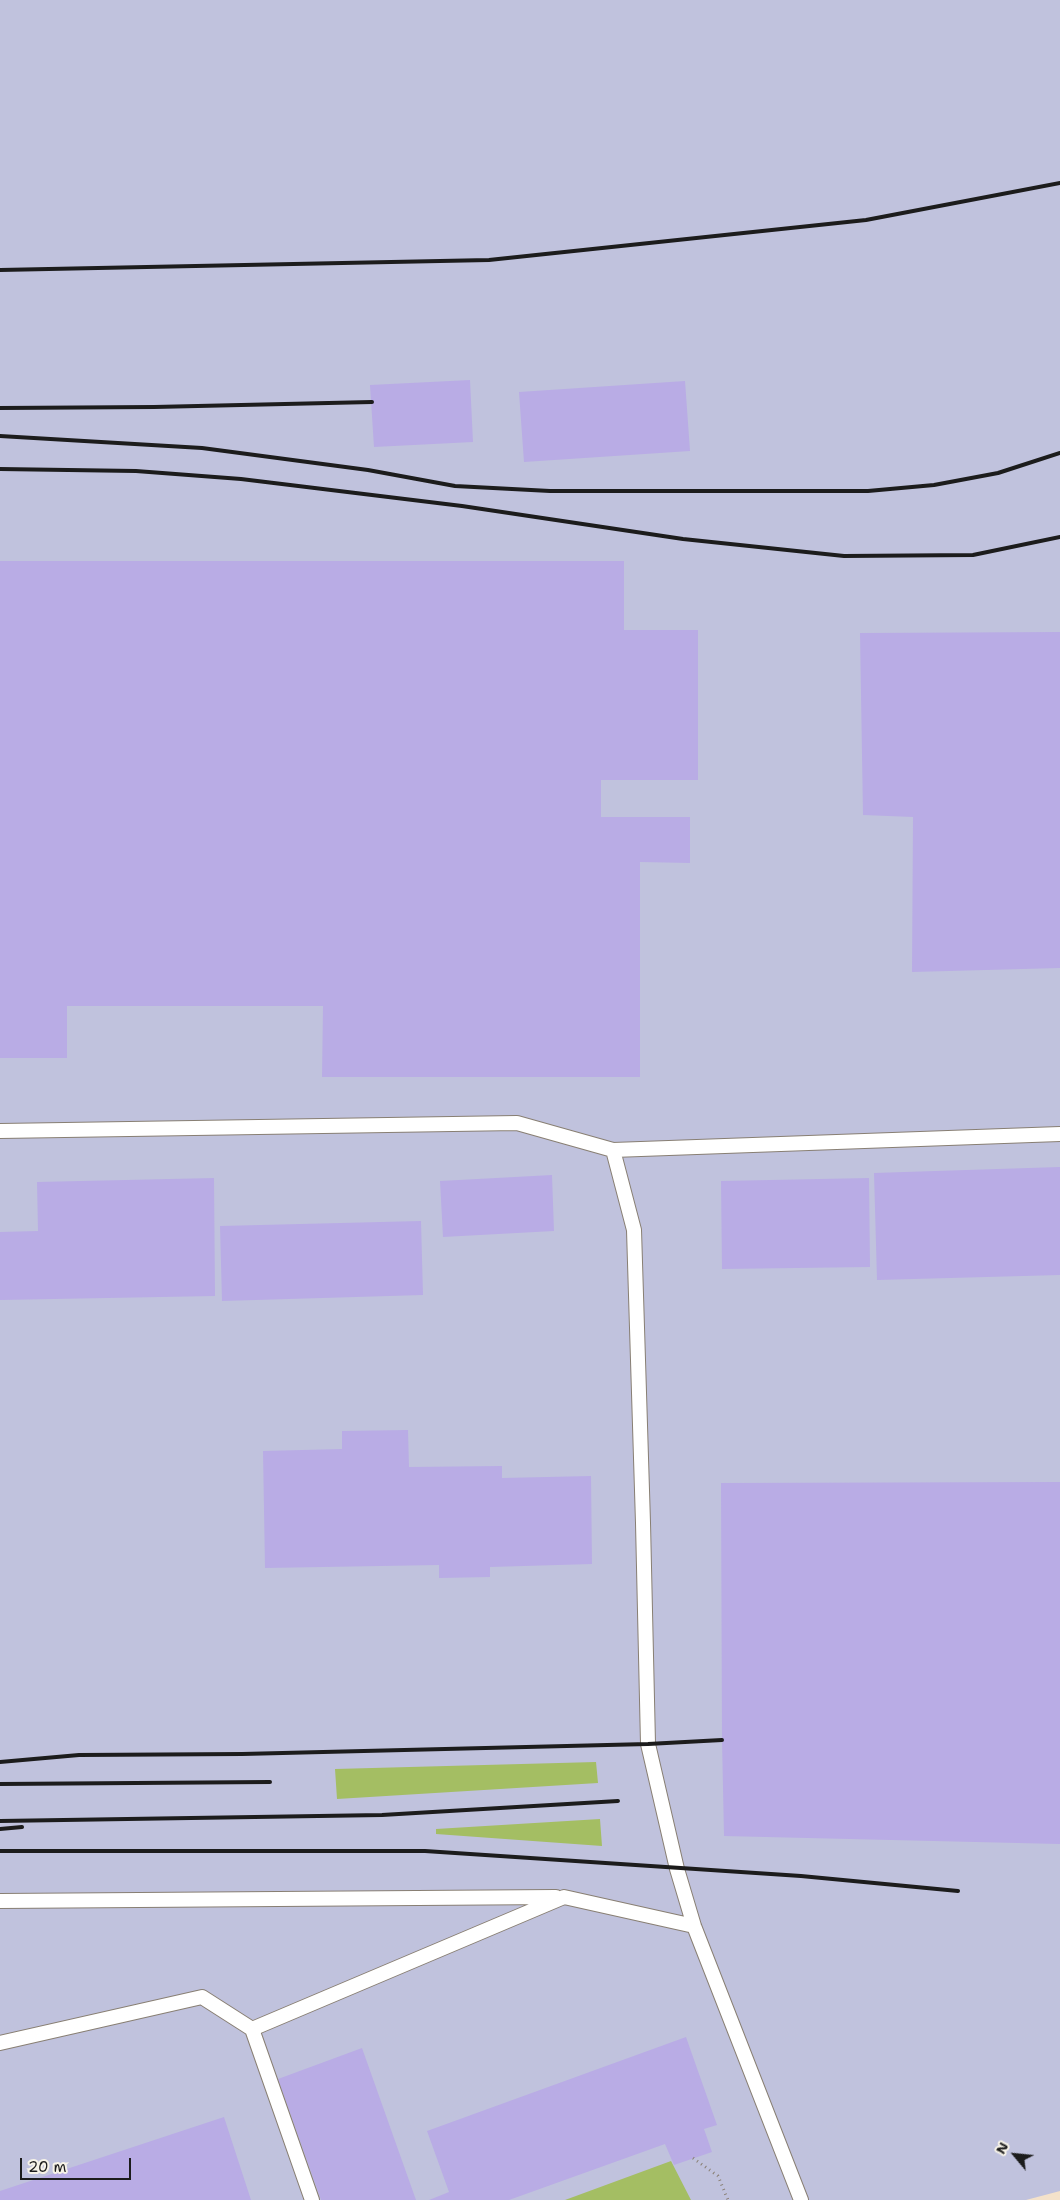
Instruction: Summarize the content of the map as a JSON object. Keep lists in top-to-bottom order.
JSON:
{
  "scale_bar": "20 m",
  "north": "top left"
}
